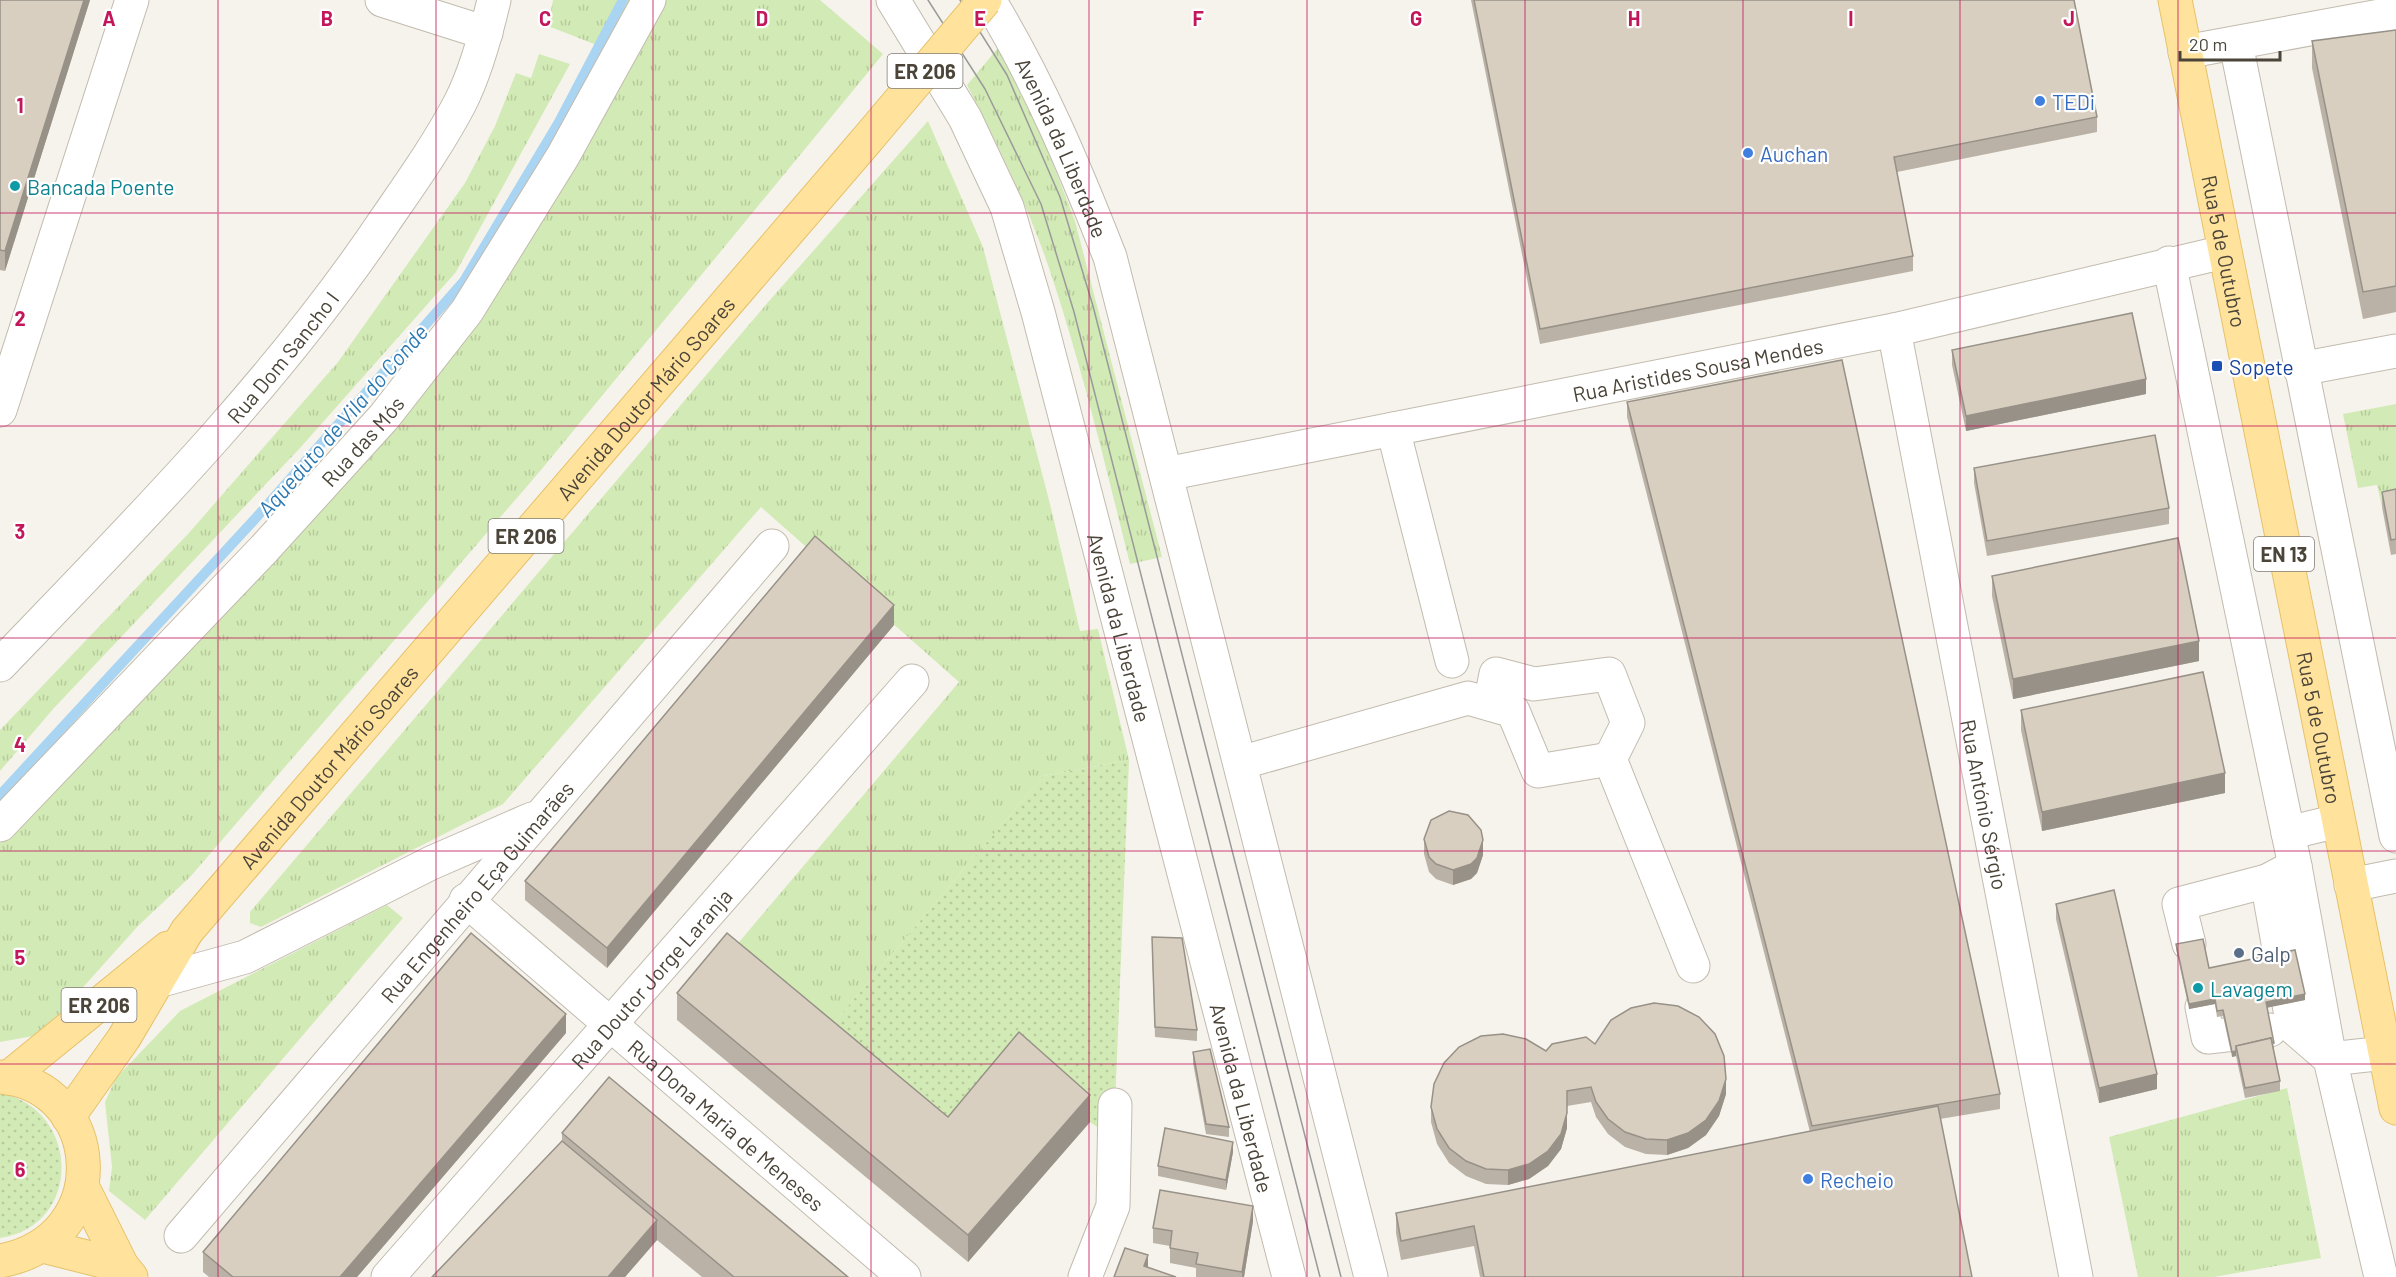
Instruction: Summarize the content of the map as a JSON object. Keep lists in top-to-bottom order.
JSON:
{
  "streets": {
    "main road": [
      "ER 206",
      "Rua 5 de Outubro",
      "Avenida Doutor Mário Soares",
      "EN 13"
    ],
    "street": [
      "Avenida da Liberdade",
      "Rua Dom Sancho I",
      "Rua Aristides Sousa Mendes",
      "Rua das Mós",
      "Rua António Sérgio",
      "Rua Engenheiro Eça Guimarães",
      "Rua Doutor Jorge Laranja",
      "Rua Dona Maria de Meneses"
    ]
  },
  "crossings": [
    ["ER 206", "Avenida Doutor Mário Soares"],
    ["Avenida da Liberdade", "Rua Aristides Sousa Mendes"],
    ["Avenida da Liberdade", "Avenida Doutor Mário Soares"],
    ["Rua 5 de Outubro", "Rua Aristides Sousa Mendes"],
    ["Rua Aristides Sousa Mendes", "Rua António Sérgio"],
    ["Rua Engenheiro Eça Guimarães", "Rua Dona Maria de Meneses"],
    ["Rua Doutor Jorge Laranja", "Rua Dona Maria de Meneses"]
  ],
  "water": ["Aqueduto de Vila do Conde"],
  "places": {
    "other": [
      "TEDi",
      "Auchan",
      "Bancada Poente",
      "Galp",
      "Lavagem",
      "Recheio"
    ],
    "transit": ["Sopete"]
  },
  "scale_bar": "20 m",
  "grid": {
    "columns": [
      "A",
      "B",
      "C",
      "D",
      "E",
      "F",
      "G",
      "H",
      "I",
      "J"
    ],
    "rows": [
      "1",
      "2",
      "3",
      "4",
      "5",
      "6"
    ]
  }
}
